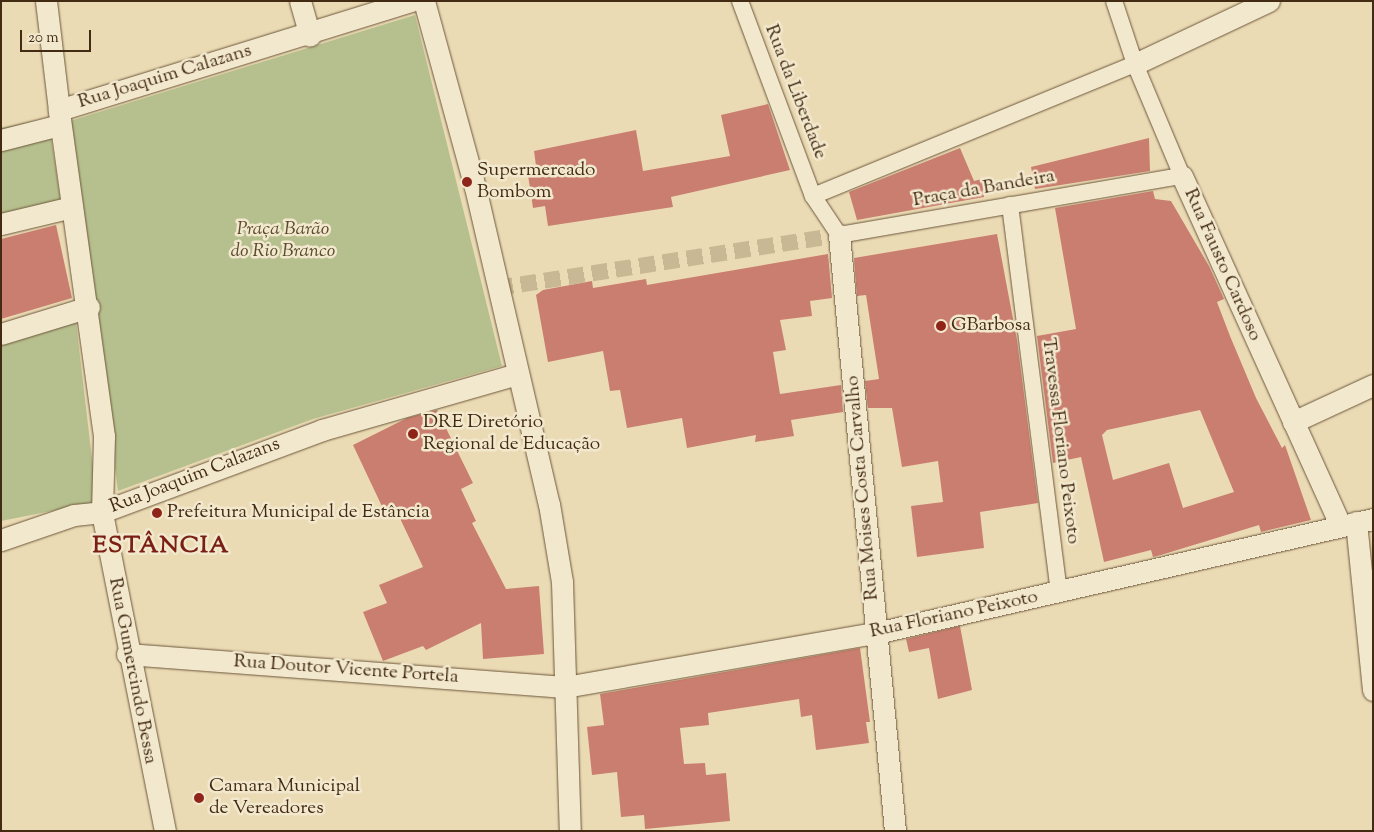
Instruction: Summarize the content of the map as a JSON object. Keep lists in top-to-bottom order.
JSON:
{
  "streets": {
    "street": [
      "Rua Joaquim Calazans",
      "Rua da Liberdade",
      "Praça da Bandeira",
      "Rua Fausto Cardoso",
      "Travessa Floriano Peixoto",
      "Rua Moises Costa Carvalho",
      "Rua Floriano Peixoto",
      "Rua Doutor Vicente Portela",
      "Rua Gumercindo Bessa"
    ]
  },
  "crossings": [
    ["Rua Joaquim Calazans", "Rua Gumercindo Bessa"],
    ["Praça da Bandeira", "Rua Fausto Cardoso"],
    ["Praça da Bandeira", "Travessa Floriano Peixoto"],
    ["Praça da Bandeira", "Rua Moises Costa Carvalho"],
    ["Rua Fausto Cardoso", "Rua Floriano Peixoto"],
    ["Travessa Floriano Peixoto", "Rua Floriano Peixoto"],
    ["Rua Moises Costa Carvalho", "Rua Floriano Peixoto"],
    ["Rua Floriano Peixoto", "Rua Doutor Vicente Portela"],
    ["Rua Doutor Vicente Portela", "Rua Gumercindo Bessa"]
  ],
  "districts": ["ESTÂNCIA"],
  "parks": ["Praça Barão do Rio Branco"],
  "places": [
    "Supermercado Bombom",
    "GBarbosa",
    "DRE Diretório Regional de Educação",
    "Prefeitura Municipal de Estância",
    "Camara Municipal de Vereadores"
  ],
  "scale_bar": "20 m"
}
